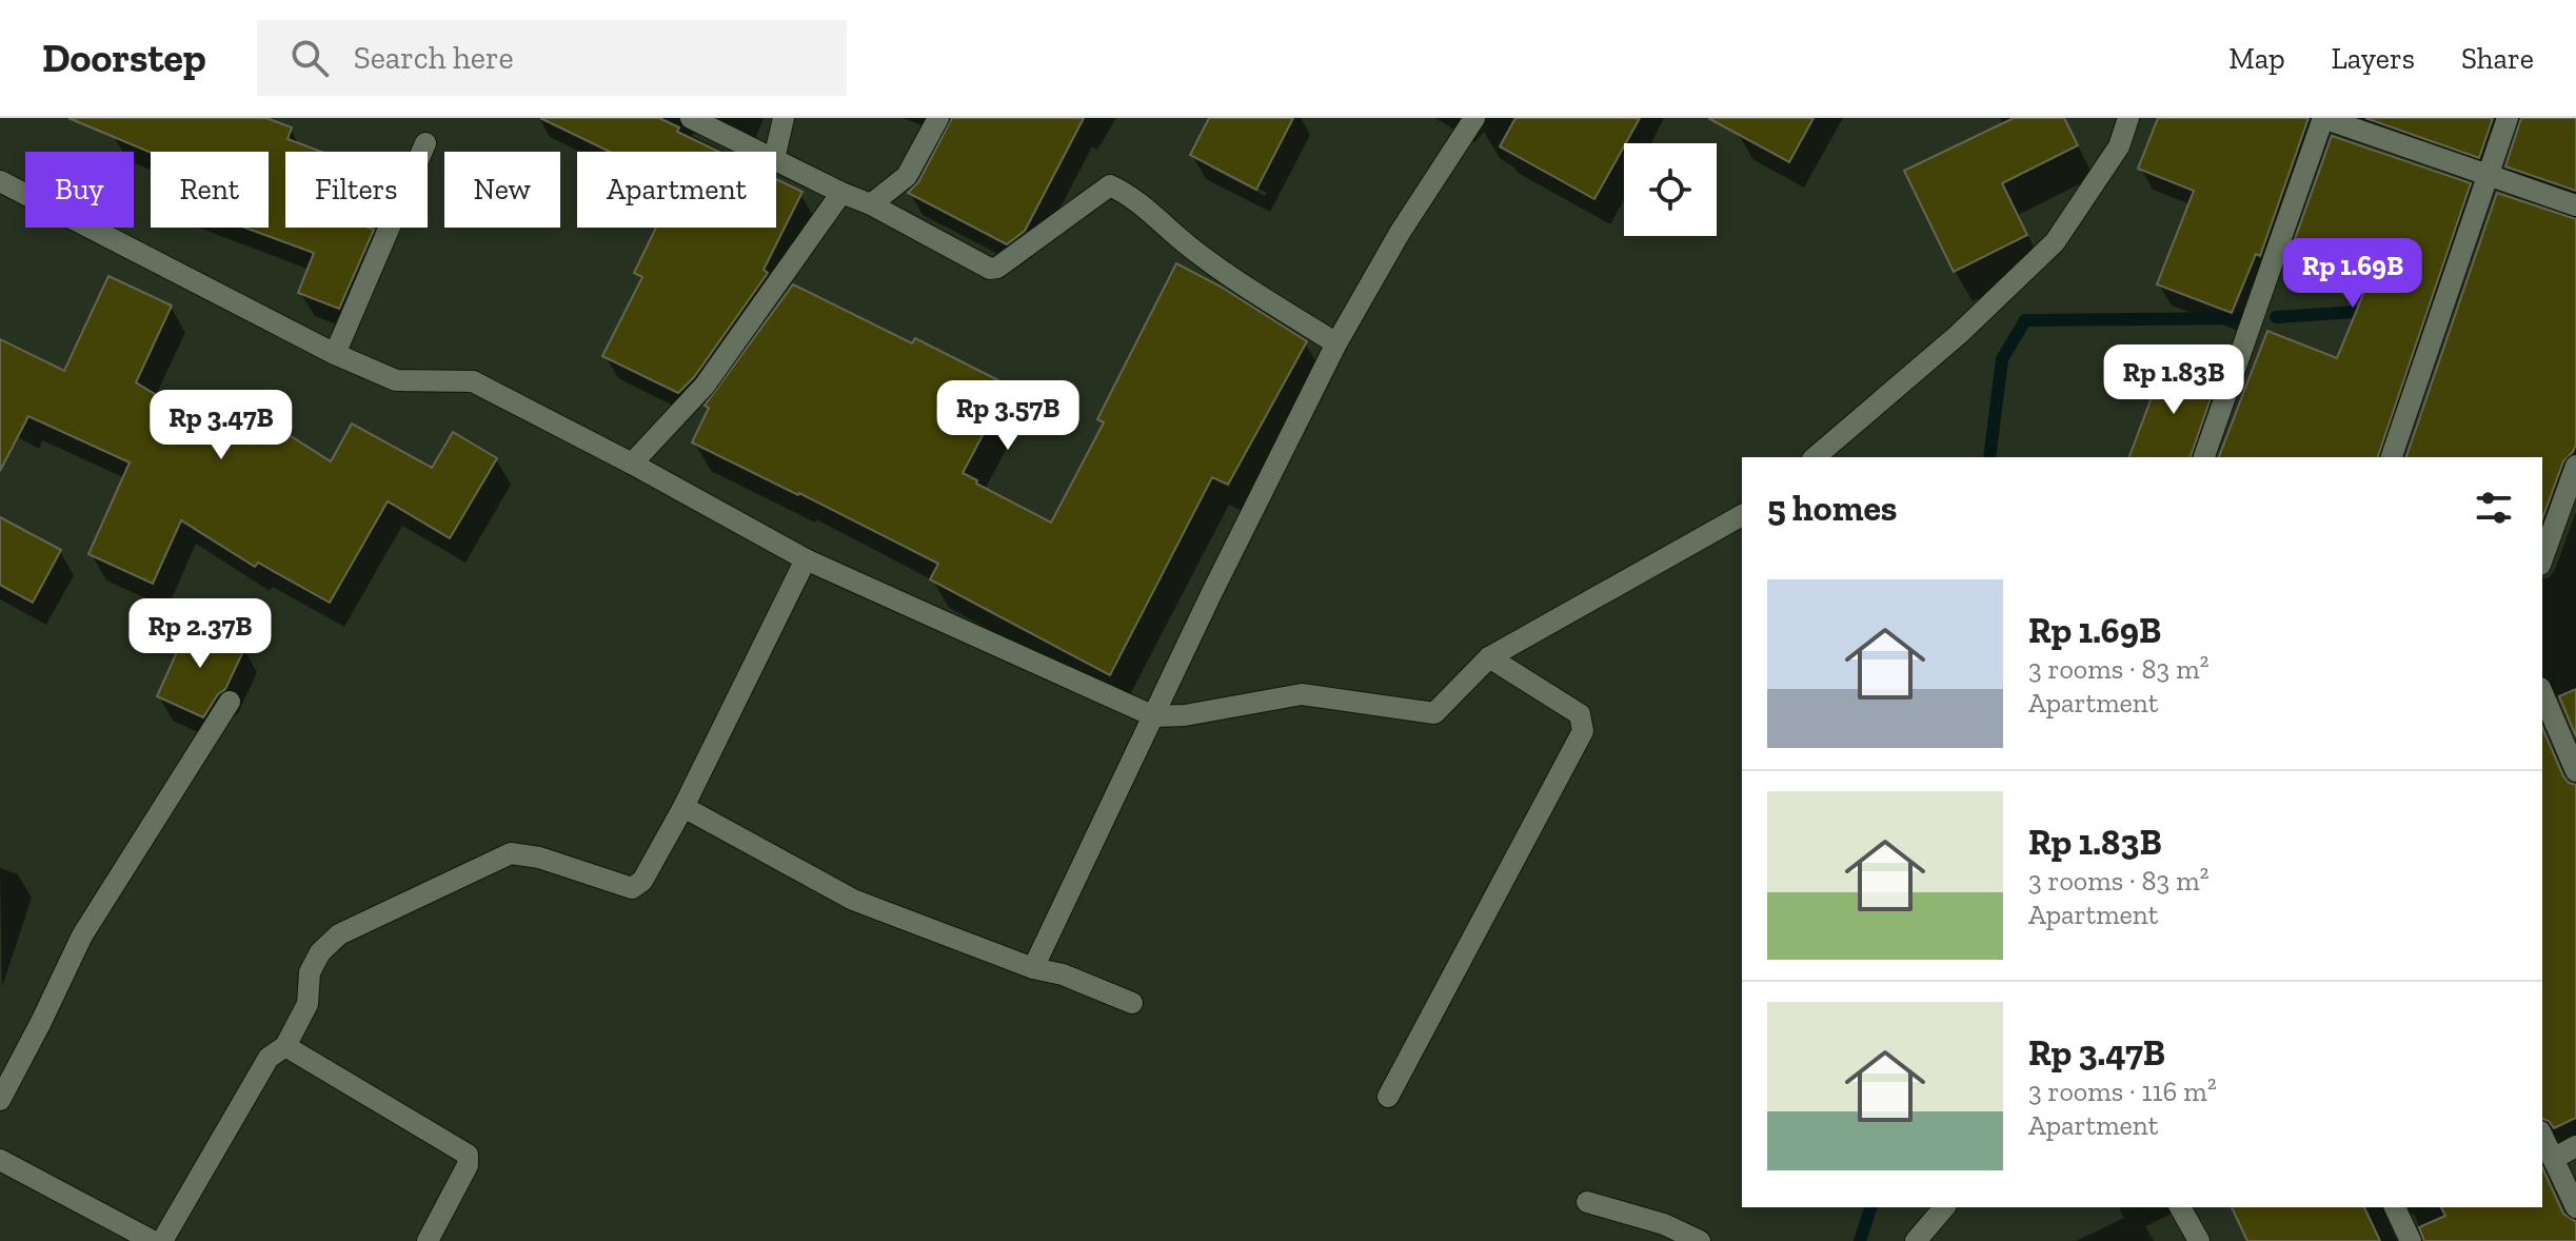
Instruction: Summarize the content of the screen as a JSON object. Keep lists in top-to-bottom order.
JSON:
{
  "page": {
    "header": "Doorstep",
    "search": "Search here",
    "nav": ["Map", "Layers", "Share"],
    "chip": [
      "Buy",
      "Rent",
      "Filters",
      "New",
      "Apartment"
    ],
    "price": [
      "Rp 1.69B",
      "Rp 1.83B",
      "Rp 3.57B",
      "Rp 3.47B",
      "Rp 2.37B"
    ],
    "heading": "5 homes",
    "list": [
      {
        "name": "Rp 1.69B",
        "note": "3 rooms · 83 m² · Apartment"
      },
      {
        "name": "Rp 1.83B",
        "note": "3 rooms · 83 m² · Apartment"
      },
      {
        "name": "Rp 3.47B",
        "note": "3 rooms · 116 m² · Apartment"
      }
    ]
  }
}
